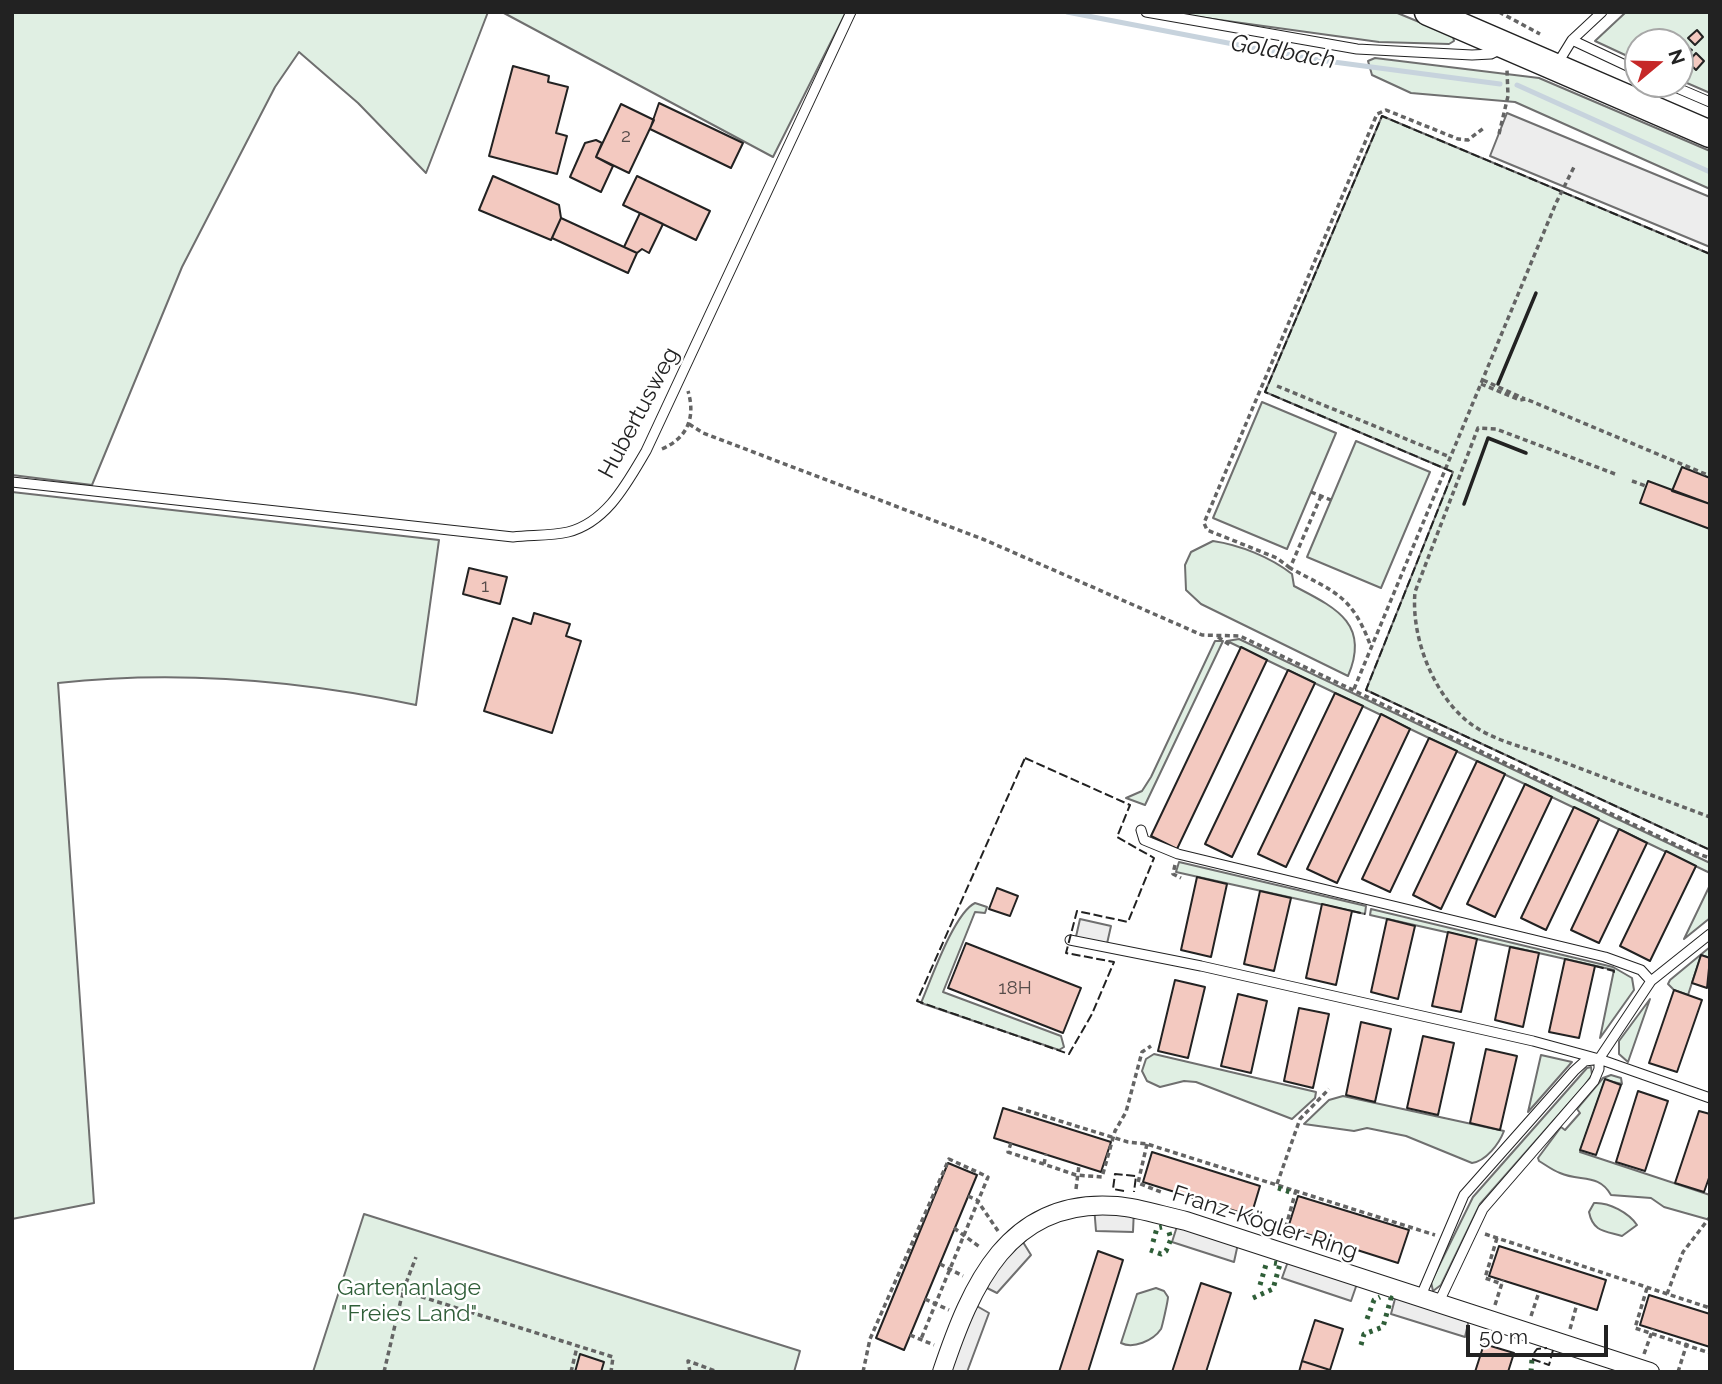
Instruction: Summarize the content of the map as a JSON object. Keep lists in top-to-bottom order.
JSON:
{
  "streets": {
    "street": ["Franz-Kögler-Ring"],
    "lane": ["Hubertusweg"]
  },
  "water": ["Goldbach"],
  "parks": ["Gartenanlage \"Freies Land\""],
  "house_numbers": ["2", "1", "18H"],
  "scale_bar": "50 m",
  "north": "right"
}
